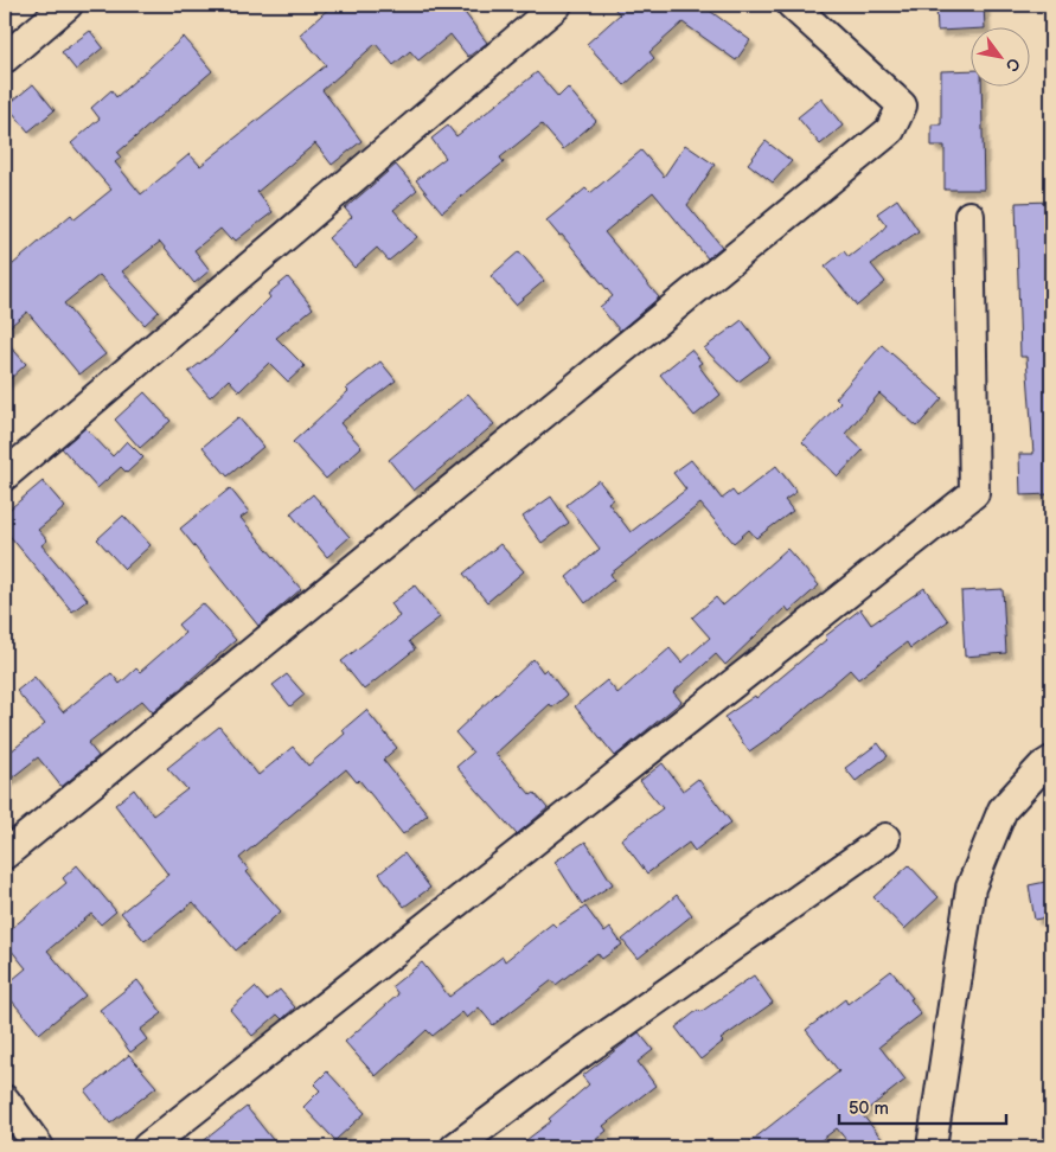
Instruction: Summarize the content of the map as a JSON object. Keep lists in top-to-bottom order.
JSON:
{
  "scale_bar": "50 m",
  "north": "bottom right"
}
